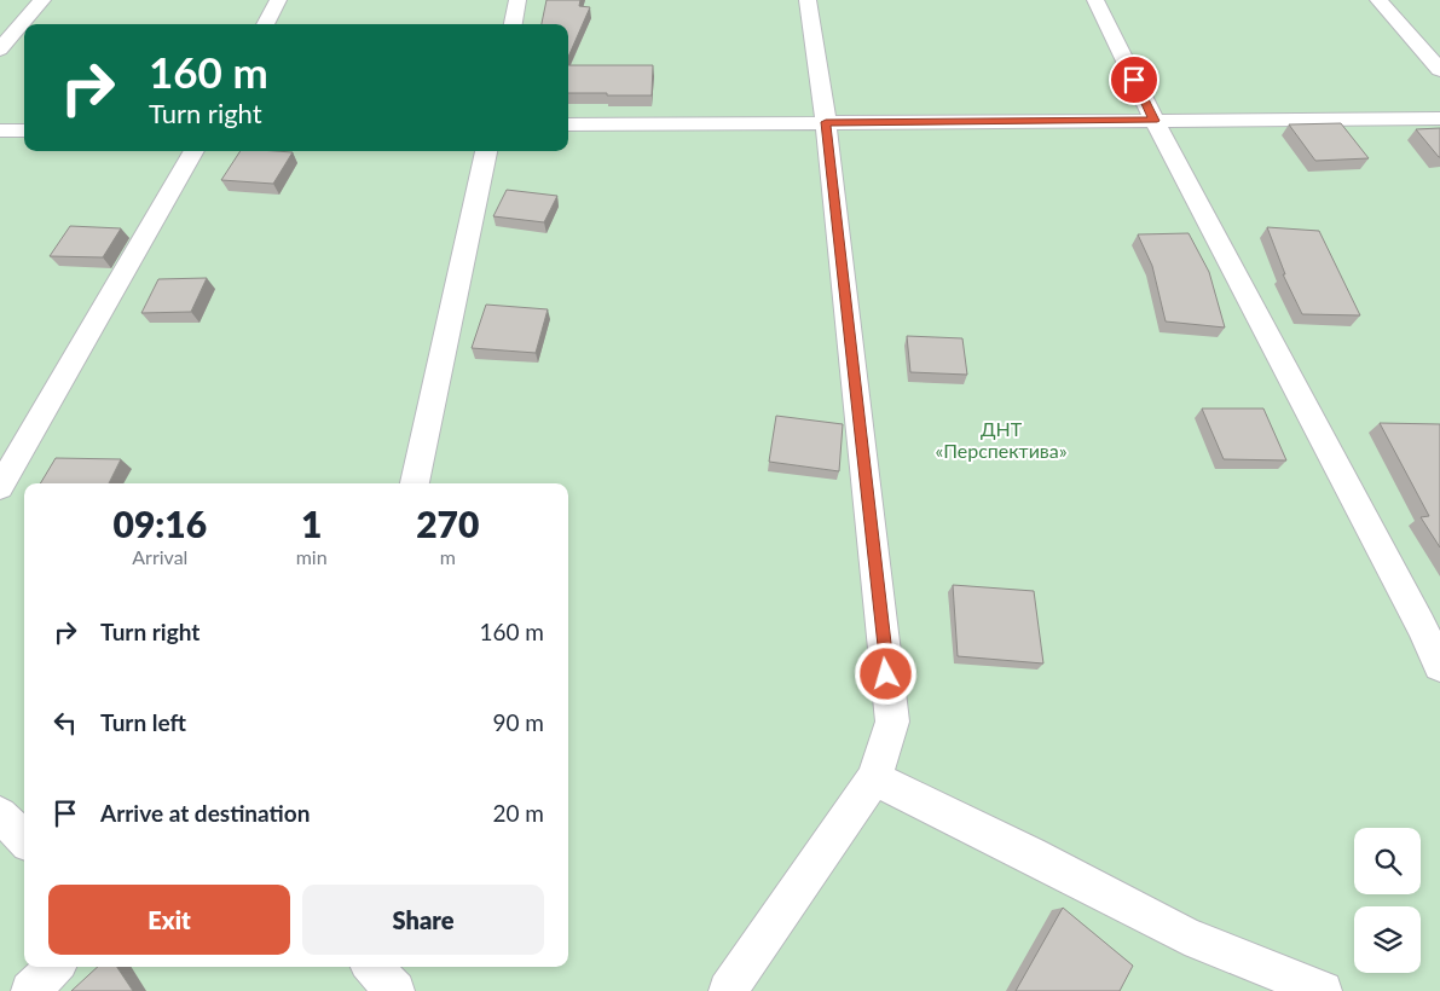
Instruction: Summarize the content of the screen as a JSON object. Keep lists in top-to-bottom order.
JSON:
{
  "parks": ["ДНТ «Перспектива»"],
  "page": {
    "turn": ["160 m", "Turn right"],
    "eta": [
      "09:16",
      "Arrival",
      "1",
      "min",
      "270",
      "m"
    ],
    "list": [
      {
        "name": "Turn right",
        "value": "160 m"
      },
      {
        "name": "Turn left",
        "value": "90 m"
      },
      {
        "name": "Arrive at destination",
        "value": "20 m"
      }
    ],
    "buttons": ["Exit", "Share"]
  }
}
